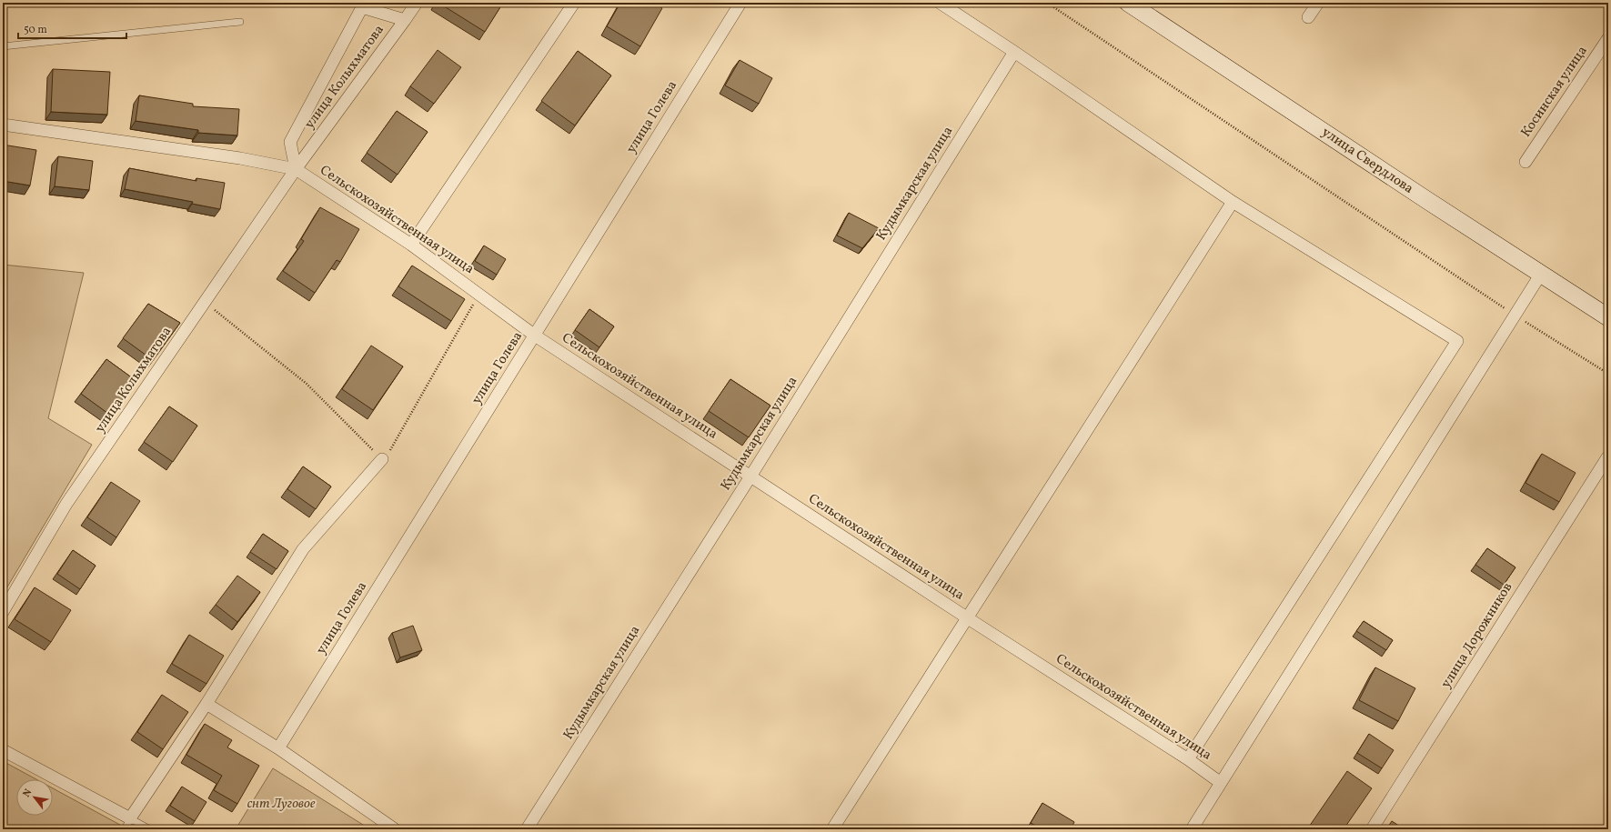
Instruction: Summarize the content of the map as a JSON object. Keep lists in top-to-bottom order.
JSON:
{
  "streets": {
    "main road": ["улица Свердлова"],
    "street": [
      "улица Колыхматова",
      "Косинская улица",
      "улица Голева",
      "Кудымкарская улица",
      "Сельскохозяйственная улица",
      "улица Дорожников"
    ]
  },
  "crossings": [
    ["улица Колыхматова", "Сельскохозяйственная улица"],
    ["улица Голева", "Сельскохозяйственная улица"],
    ["Кудымкарская улица", "Сельскохозяйственная улица"]
  ],
  "parks": ["снт Луговое"],
  "scale_bar": "50 m",
  "north": "top left"
}
